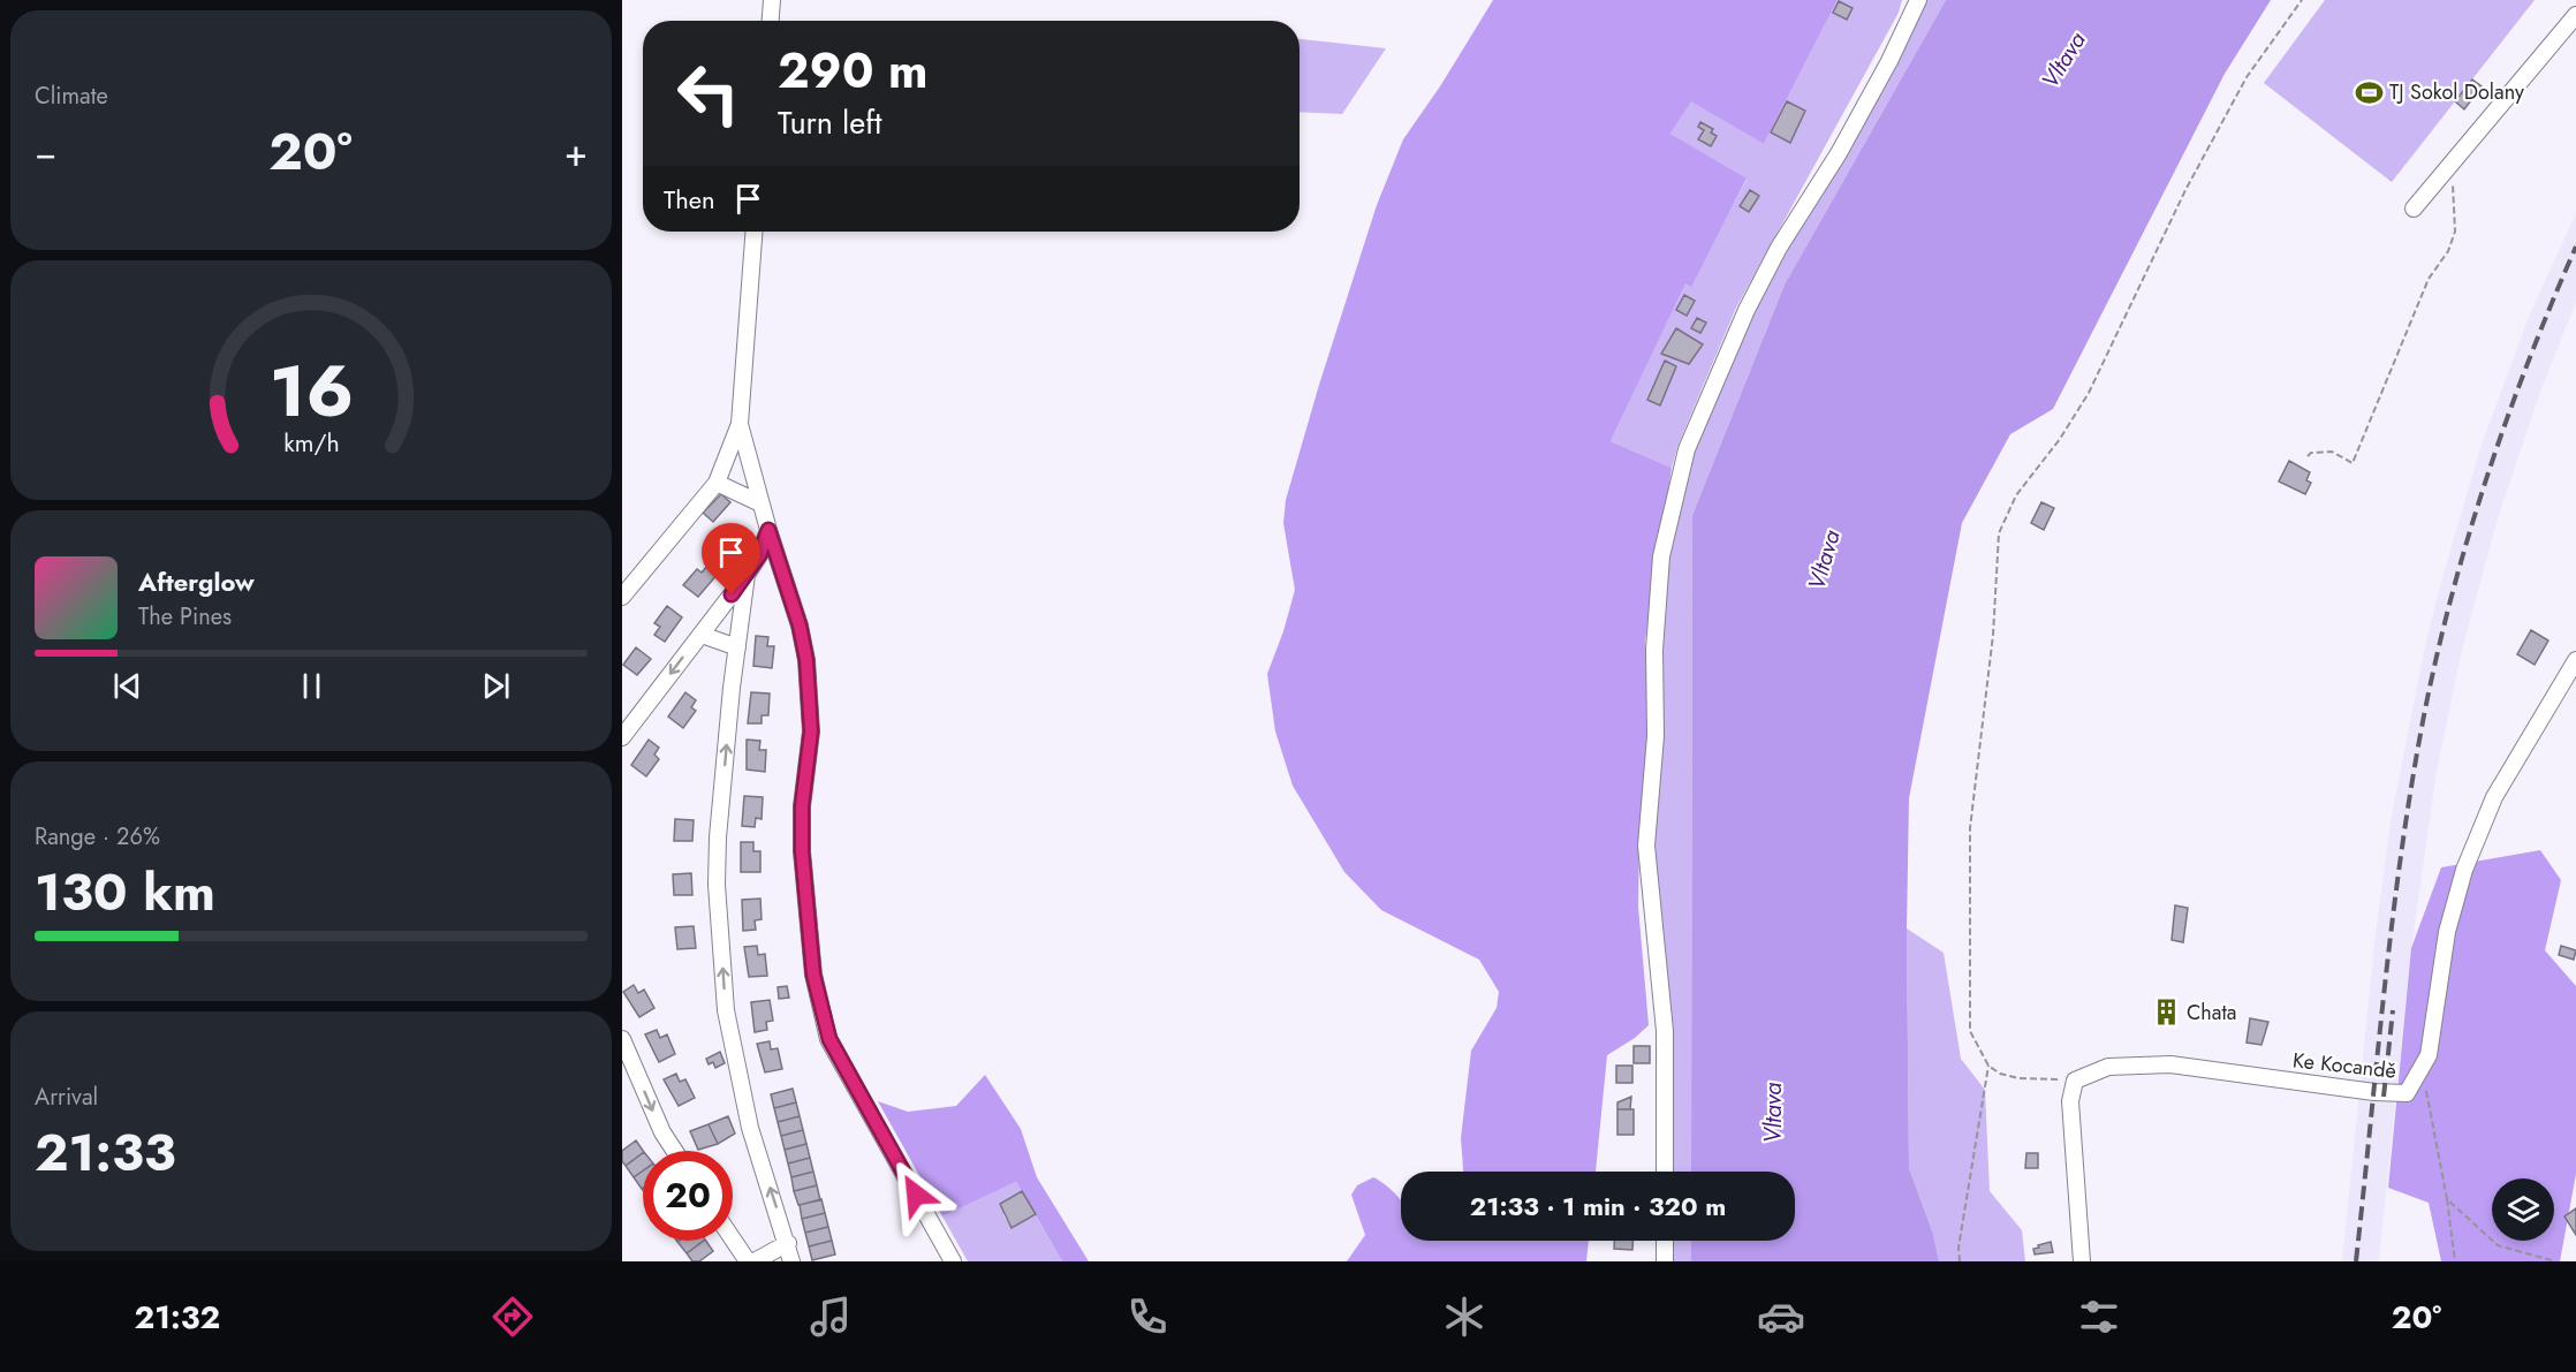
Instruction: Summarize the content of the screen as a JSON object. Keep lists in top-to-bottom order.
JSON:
{
  "streets": {
    "street": ["Ke Kocandě"]
  },
  "water": ["Vltava"],
  "places": {
    "sports": ["TJ Sokol Dolany"],
    "building": ["Chata"]
  },
  "page": {
    "tile": [
      "Climate",
      ["Range · 26%", "130 km"],
      ["Arrival", "21:33"]
    ],
    "turn": ["290 m", "Turn left"],
    "heat": ["−", "20°", "+"],
    "then": "Then",
    "song": ["Afterglow", "The Pines"],
    "limit": "20",
    "trip": "21:33 · 1 min · 320 m",
    "tabs": ["21:32", "20°"],
    "gauge": ["16", "km/h"]
  }
}
